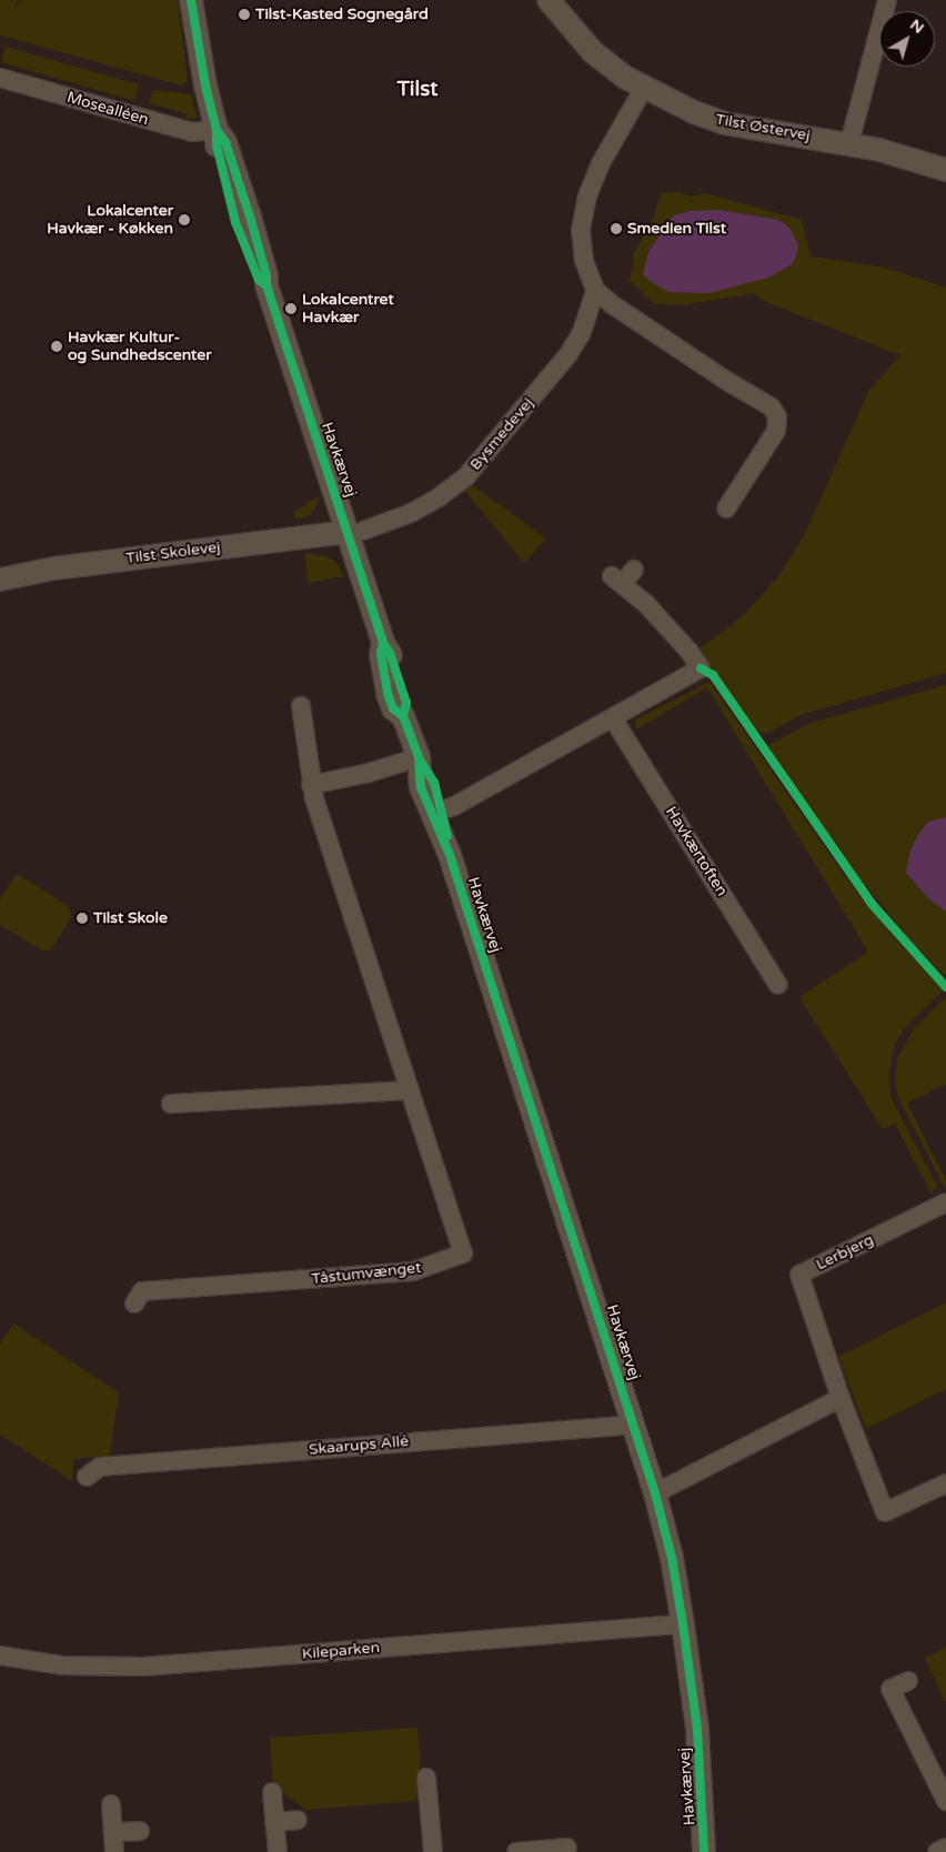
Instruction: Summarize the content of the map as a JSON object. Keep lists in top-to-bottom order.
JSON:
{
  "streets": {
    "street": [
      "Mosealléen",
      "Tilst Østervej",
      "Bysmedevej",
      "Havkærvej",
      "Tilst Skolevej",
      "Havkærtoften",
      "Lerbjerg",
      "Tåstumvænget",
      "Skaarups Allé",
      "Kileparken"
    ]
  },
  "crossings": [
    ["Mosealléen", "Havkærvej"],
    ["Bysmedevej", "Havkærvej"],
    ["Bysmedevej", "Tilst Skolevej"],
    ["Havkærvej", "Tilst Skolevej"],
    ["Havkærvej", "Skaarups Allé"],
    ["Havkærvej", "Kileparken"]
  ],
  "districts": ["Tilst"],
  "places": [
    "Tilst-Kasted Sognegård",
    "Lokalcenter Havkær - Køkken",
    "Smedien Tilst",
    "Lokalcentret Havkær",
    "Havkær Kultur- og Sundhedscenter",
    "Tilst Skole"
  ],
  "north": "top right"
}
